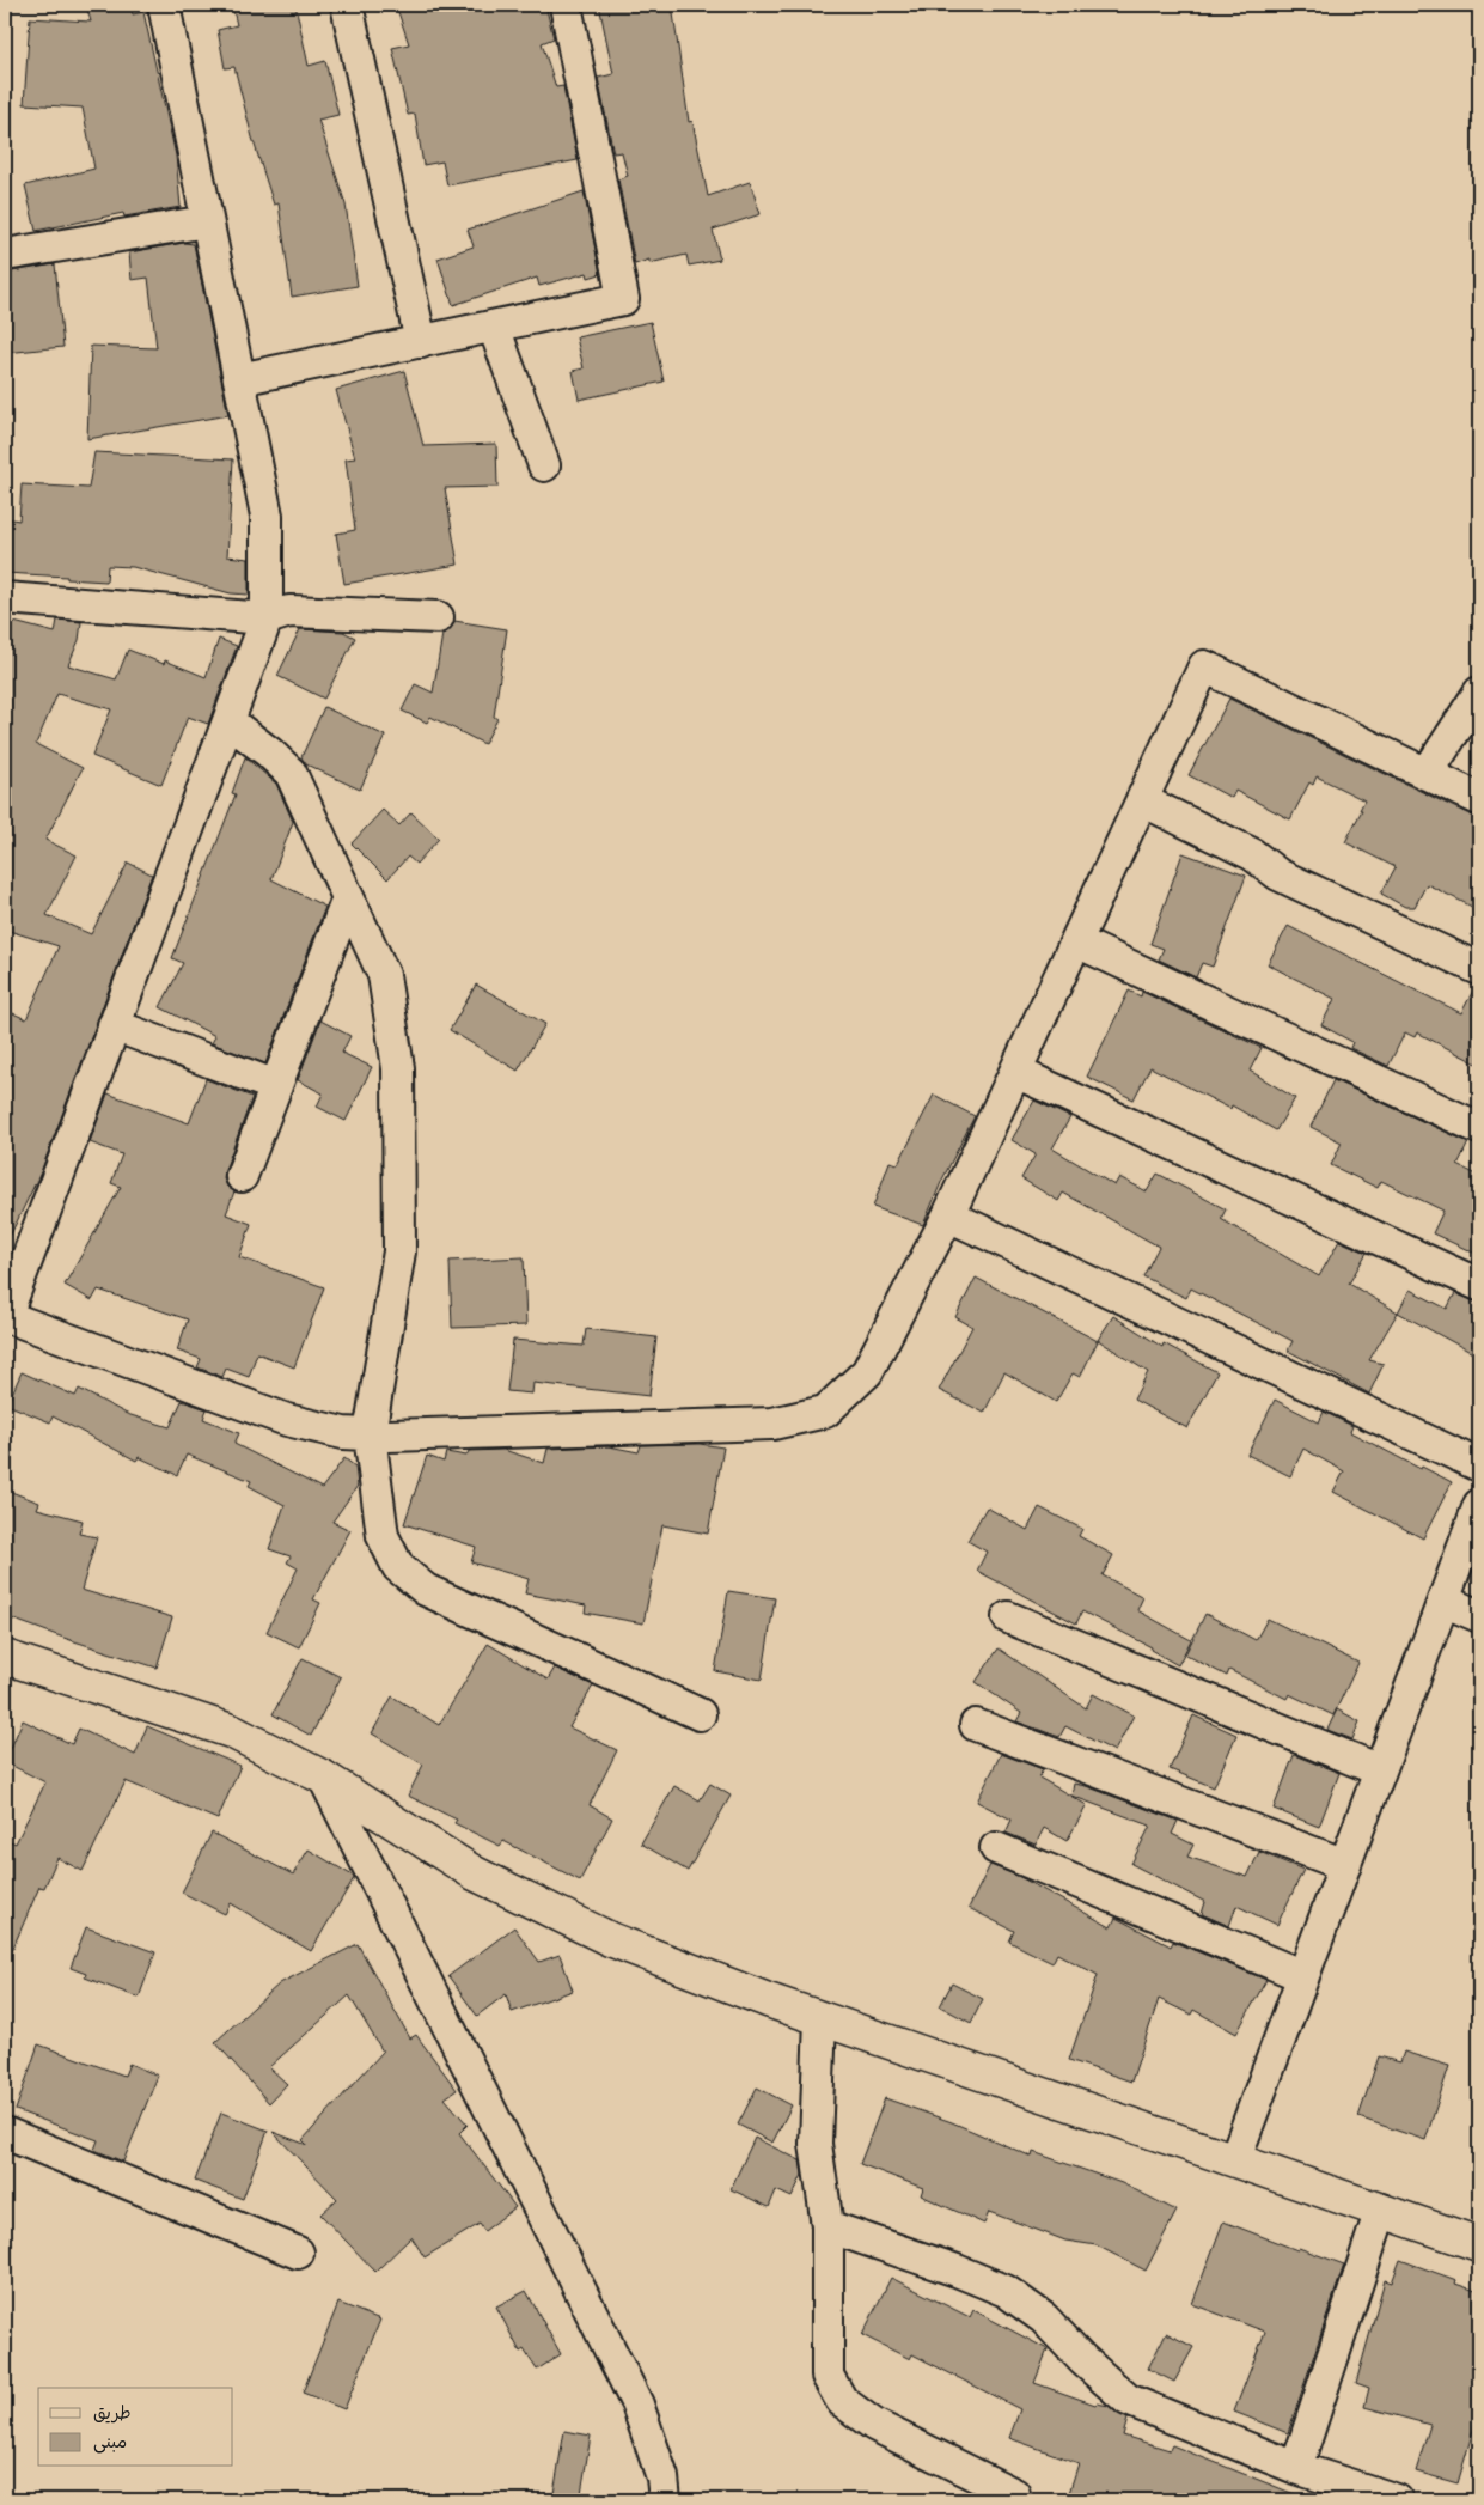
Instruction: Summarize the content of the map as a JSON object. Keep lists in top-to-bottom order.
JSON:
{
  "legend": ["طريق", "مبنى"]
}
